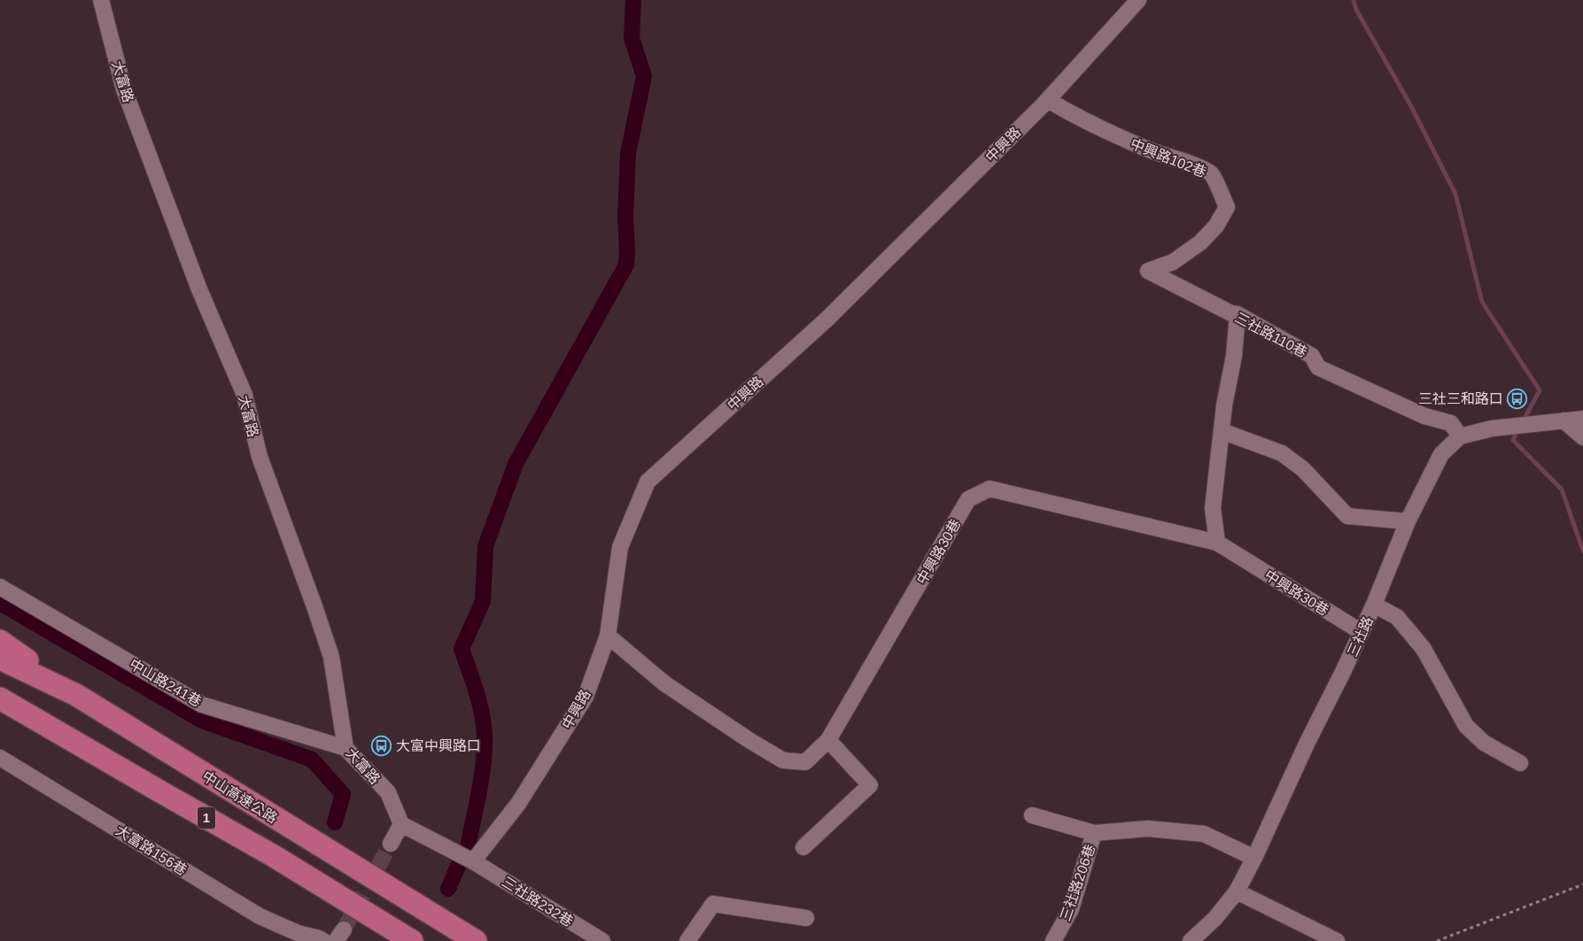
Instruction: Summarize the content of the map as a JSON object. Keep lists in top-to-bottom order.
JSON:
{
  "streets": {
    "highway": ["中山高速公路", "1"],
    "street": [
      "大富路",
      "中興路",
      "中興路102巷",
      "三社路110巷",
      "中興路30巷",
      "三社路",
      "中山路241巷",
      "大富路156巷",
      "三社路206巷",
      "三社路232巷"
    ]
  },
  "crossings": [
    ["大富路", "中山路241巷"],
    ["中興路", "中興路102巷"],
    ["中興路", "中興路30巷"],
    ["中興路", "三社路232巷"],
    ["中興路102巷", "三社路110巷"],
    ["三社路110巷", "三社路"],
    ["中興路30巷", "三社路"]
  ],
  "places": {
    "bus stop": ["三社三和路口", "大富中興路口"]
  }
}
